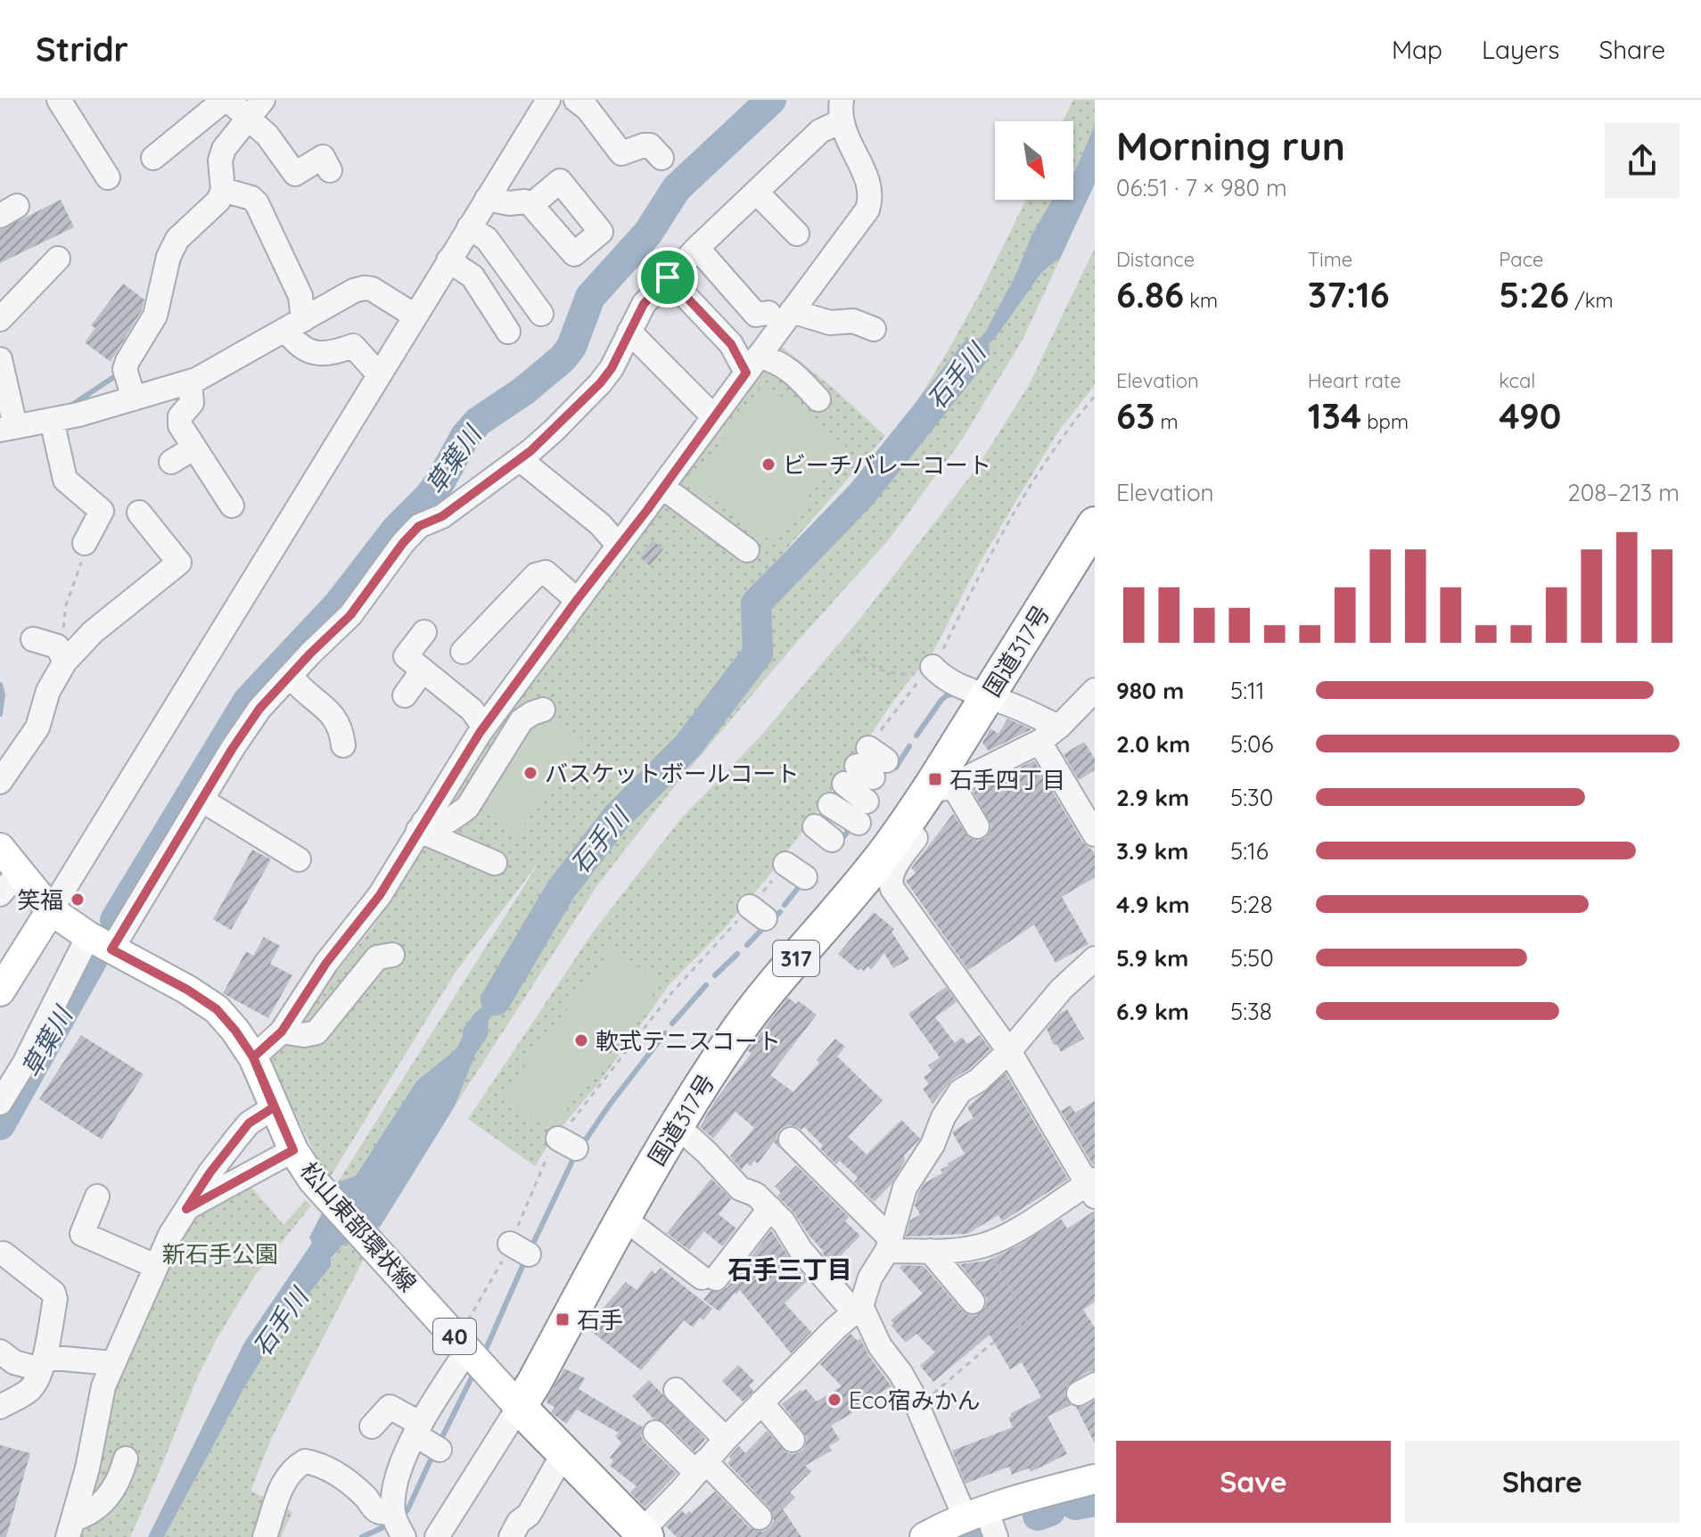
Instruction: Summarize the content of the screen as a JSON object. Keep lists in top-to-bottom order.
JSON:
{
  "streets": {
    "highway": ["国道317号", "317"],
    "main road": ["松山東部環状線", "40"]
  },
  "crossings": [
    ["国道317号", "松山東部環状線"]
  ],
  "districts": ["石手三丁目"],
  "water": ["石手川", "草葉川"],
  "parks": ["新石手公園"],
  "places": {
    "other": [
      "ビーチバレーコート",
      "バスケットボールコート",
      "笑福",
      "軟式テニスコート",
      "Eco宿みかん"
    ],
    "transit": ["石手四丁目", "石手"]
  },
  "north": "bottom right",
  "page": {
    "header": "Stridr",
    "nav": ["Map", "Layers", "Share"],
    "heading": ["Morning run", "06:51 · 7 × 980 m"],
    "stats": [
      ["Distance", "6.86 km"],
      ["Time", "37:16"],
      ["Pace", "5:26 /km"],
      ["Elevation", "63 m"],
      ["Heart rate", "134 bpm"],
      ["kcal", "490"]
    ],
    "chart": ["Elevation", "208–213 m"],
    "list": [
      {
        "name": "980 m",
        "note": "5:11"
      },
      {
        "name": "2.0 km",
        "note": "5:06"
      },
      {
        "name": "2.9 km",
        "note": "5:30"
      },
      {
        "name": "3.9 km",
        "note": "5:16"
      },
      {
        "name": "4.9 km",
        "note": "5:28"
      },
      {
        "name": "5.9 km",
        "note": "5:50"
      },
      {
        "name": "6.9 km",
        "note": "5:38"
      }
    ],
    "buttons": ["Save", "Share"]
  }
}
